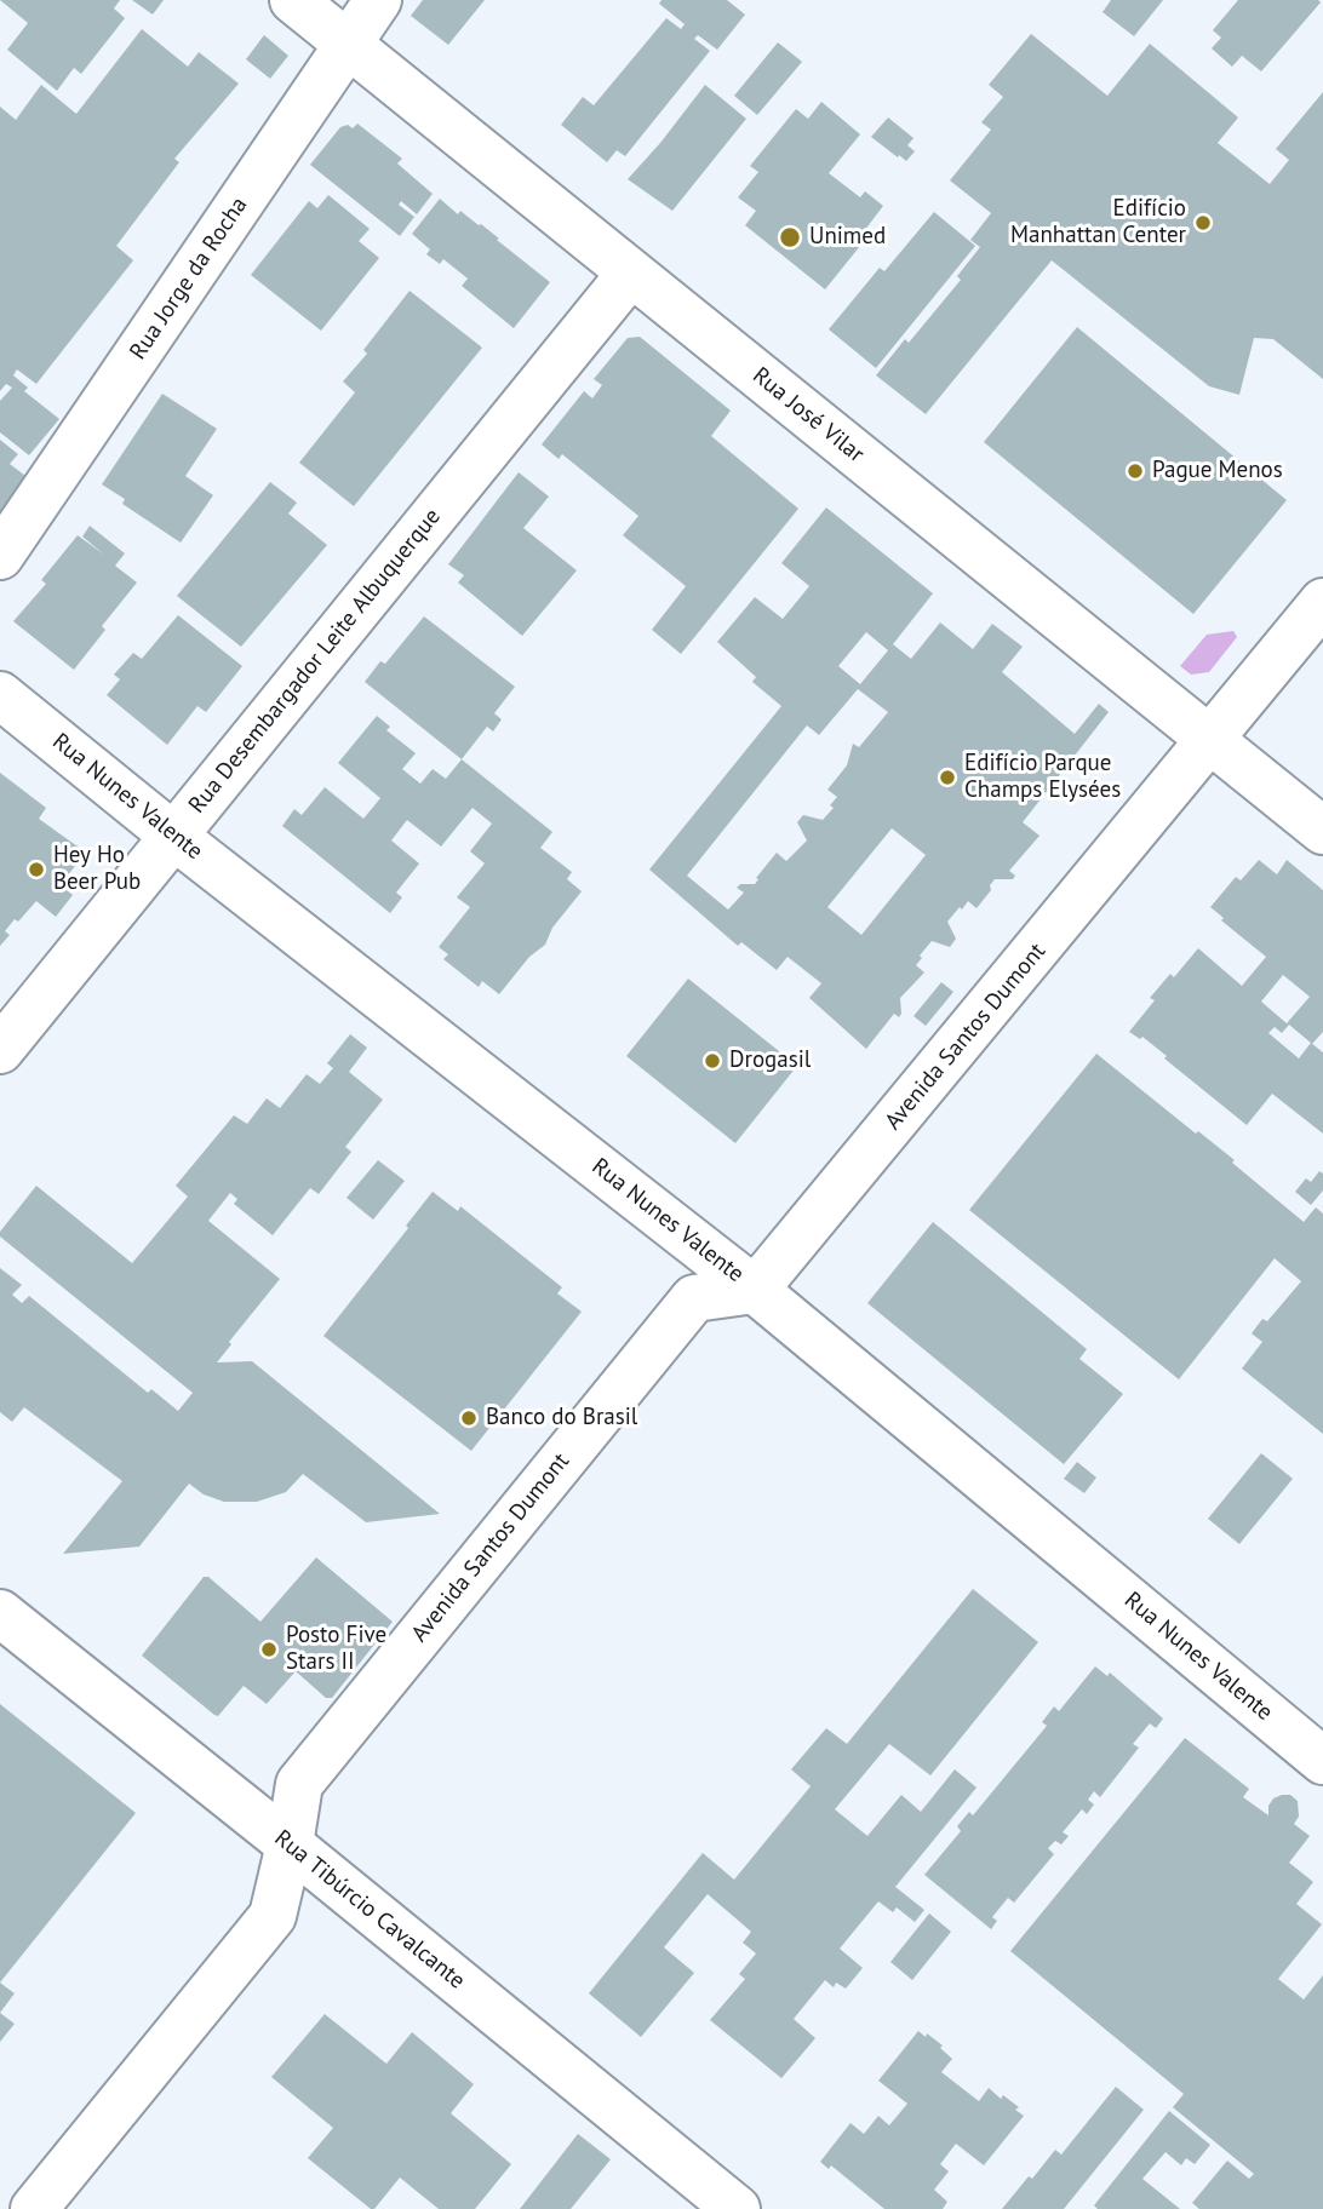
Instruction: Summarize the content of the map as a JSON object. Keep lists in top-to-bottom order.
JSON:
{
  "streets": {
    "street": [
      "Rua Jorge da Rocha",
      "Rua José Vilar",
      "Rua Desembargador Leite Albuquerque",
      "Rua Nunes Valente",
      "Avenida Santos Dumont",
      "Rua Tibúrcio Cavalcante"
    ]
  },
  "crossings": [
    ["Rua Jorge da Rocha", "Rua José Vilar"],
    ["Rua José Vilar", "Rua Desembargador Leite Albuquerque"],
    ["Rua José Vilar", "Avenida Santos Dumont"],
    ["Rua Desembargador Leite Albuquerque", "Rua Nunes Valente"],
    ["Rua Nunes Valente", "Avenida Santos Dumont"],
    ["Avenida Santos Dumont", "Rua Tibúrcio Cavalcante"]
  ],
  "places": [
    "Edifício Manhattan Center",
    "Unimed",
    "Pague Menos",
    "Edifício Parque Champs Elysées",
    "Hey Ho Beer Pub",
    "Drogasil",
    "Banco do Brasil",
    "Posto Five Stars II"
  ]
}
